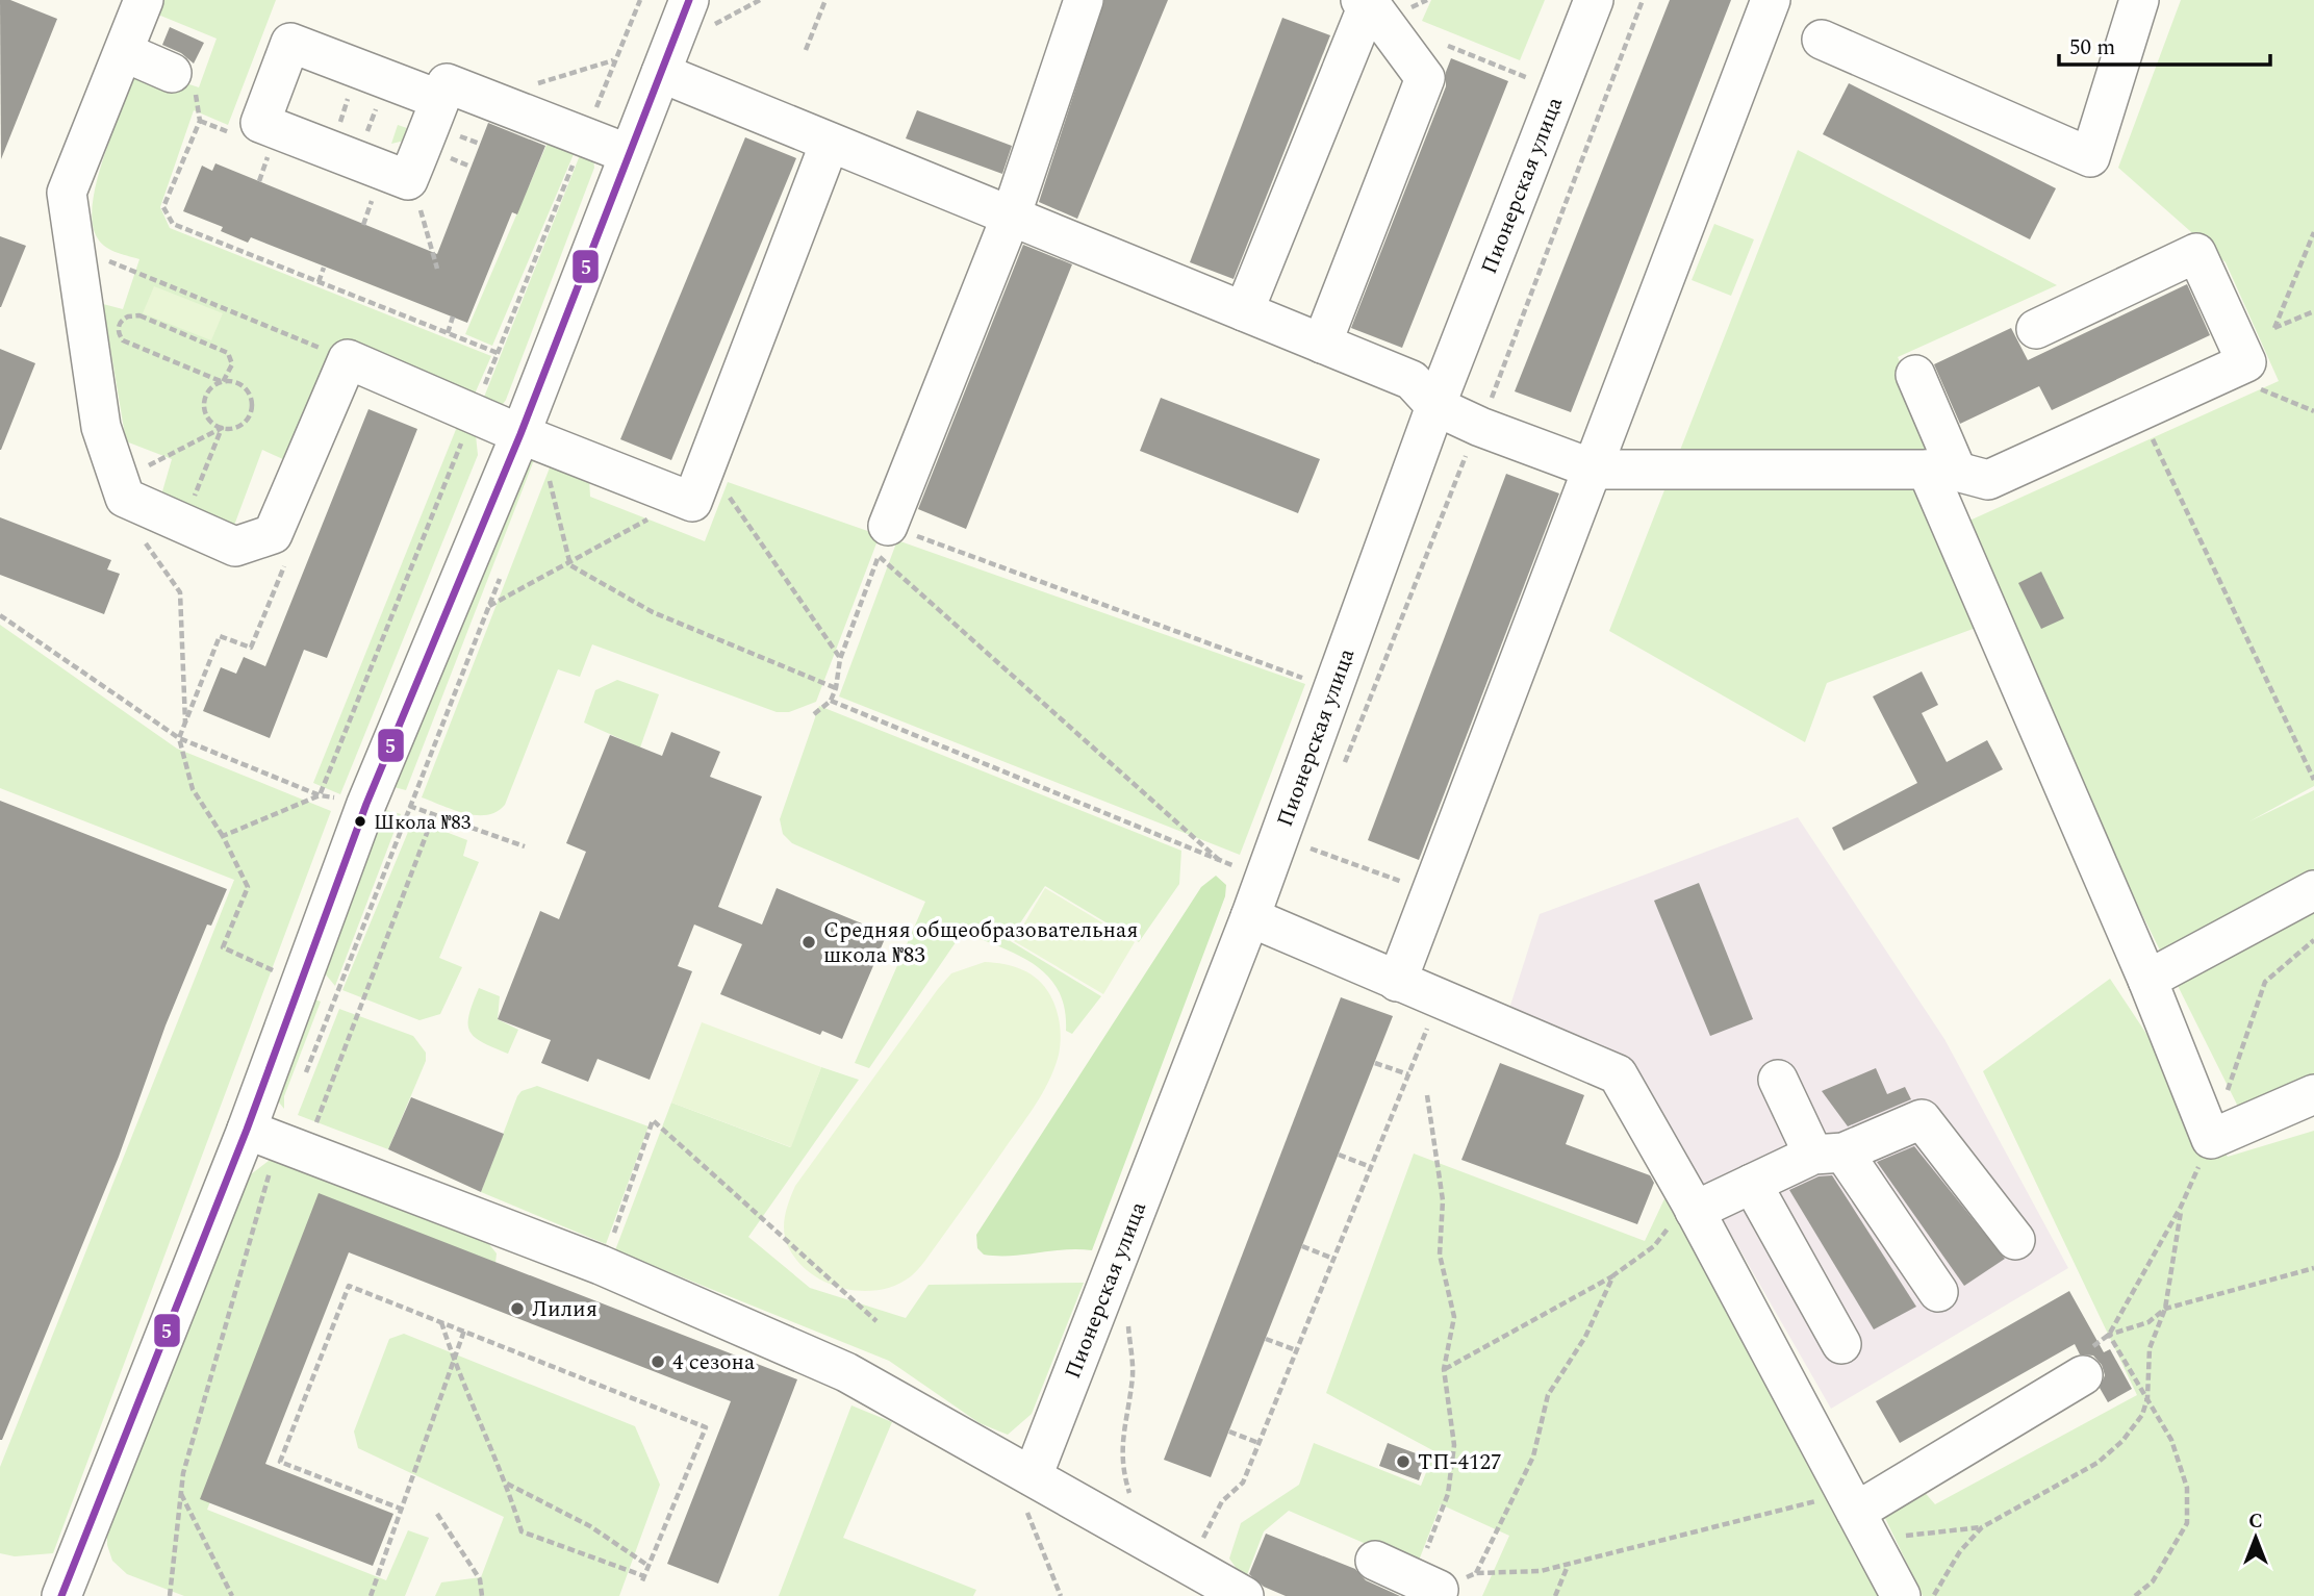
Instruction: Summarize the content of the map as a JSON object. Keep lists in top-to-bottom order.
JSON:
{
  "streets": {
    "street": ["Пионерская улица"]
  },
  "places": [
    "Школа №83",
    "Средняя общеобразовательная школа №83",
    "Лилия",
    "4 сезона",
    "ТП-4127"
  ],
  "lines": ["transit line 5"],
  "scale_bar": "50 m",
  "north": "top"
}
